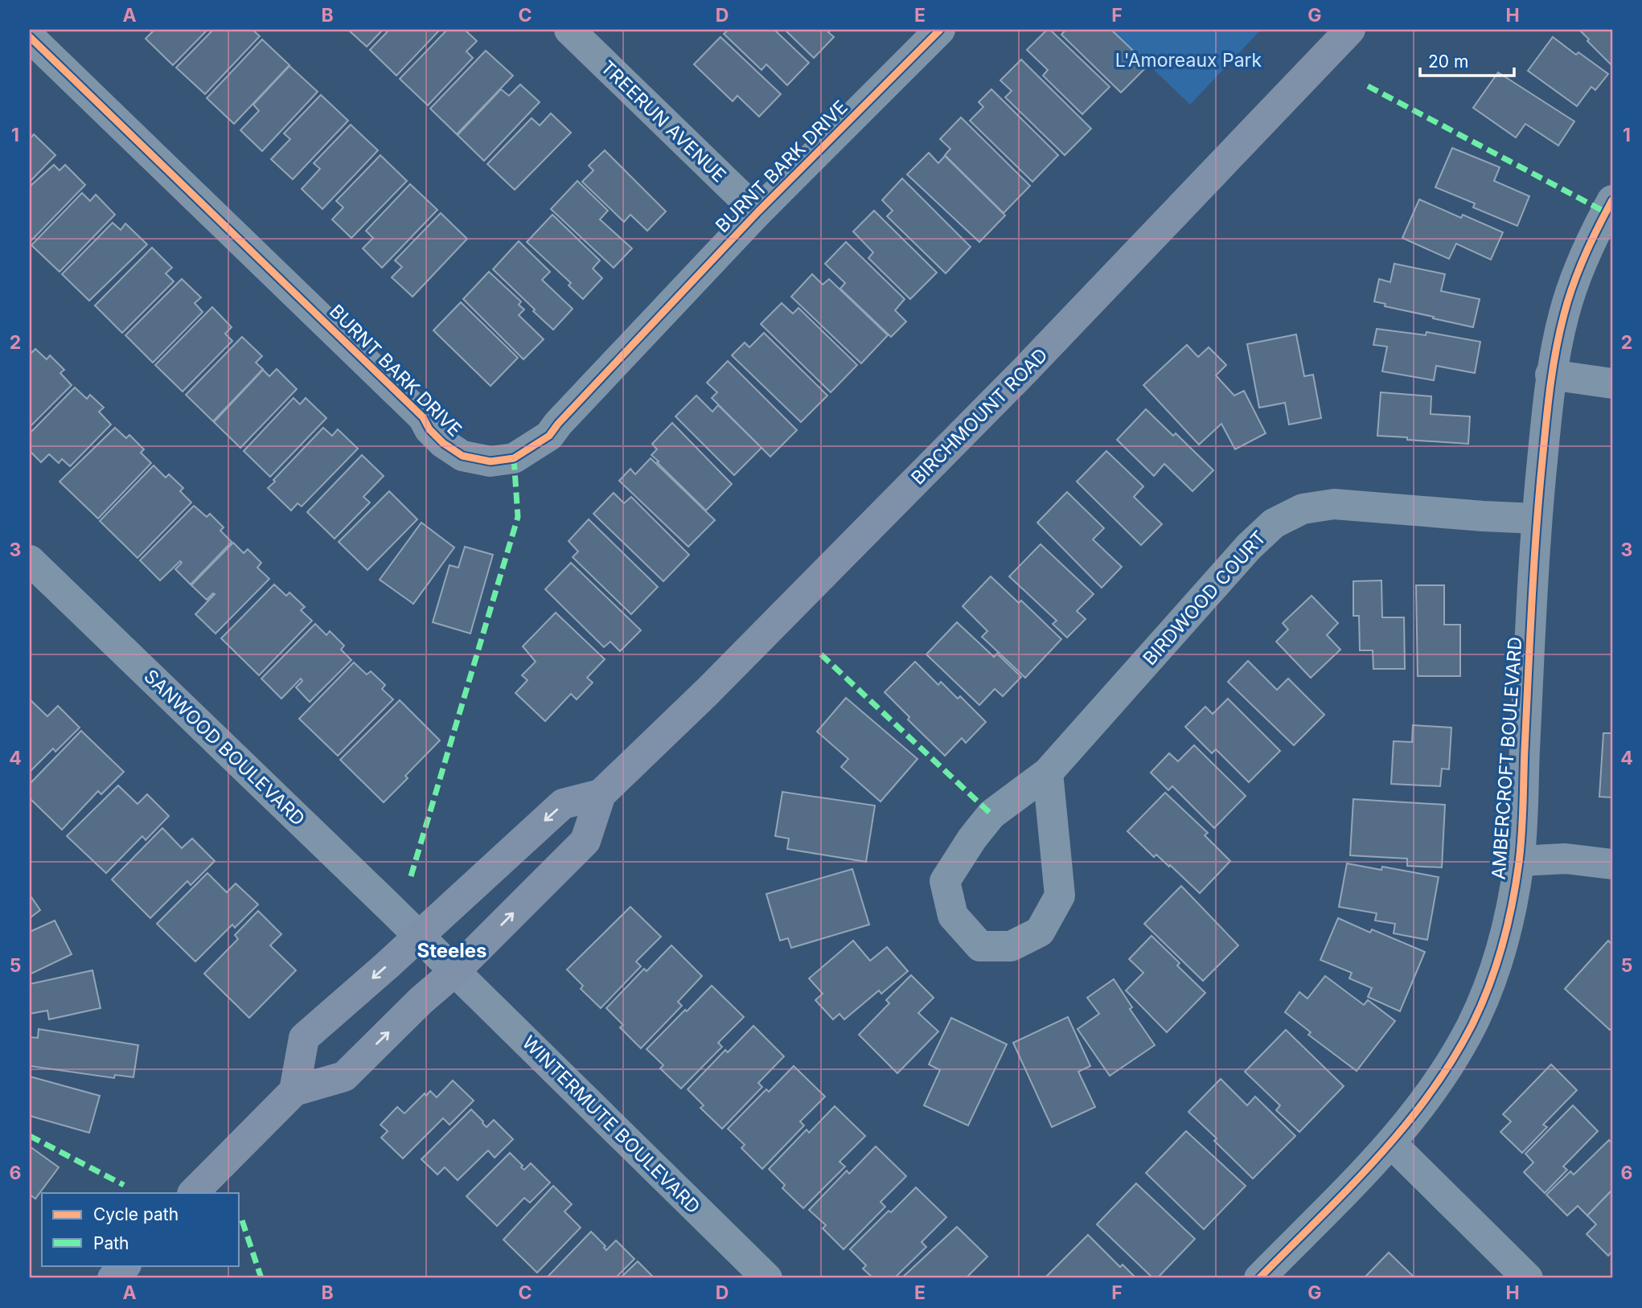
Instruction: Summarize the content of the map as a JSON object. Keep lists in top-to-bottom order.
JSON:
{
  "streets": {
    "main road": ["BIRCHMOUNT ROAD"],
    "street": [
      "TREERUN AVENUE",
      "BURNT BARK DRIVE",
      "BIRDWOOD COURT",
      "SANWOOD BOULEVARD",
      "AMBERCROFT BOULEVARD",
      "WINTERMUTE BOULEVARD"
    ]
  },
  "crossings": [
    ["TREERUN AVENUE", "BURNT BARK DRIVE"],
    ["BIRCHMOUNT ROAD", "SANWOOD BOULEVARD"],
    ["BIRCHMOUNT ROAD", "WINTERMUTE BOULEVARD"],
    ["BIRDWOOD COURT", "AMBERCROFT BOULEVARD"],
    ["SANWOOD BOULEVARD", "WINTERMUTE BOULEVARD"]
  ],
  "districts": ["Steeles"],
  "parks": ["L'Amoreaux Park"],
  "legend": ["Cycle path", "Path"],
  "scale_bar": "20 m",
  "grid": {
    "columns": [
      "A",
      "B",
      "C",
      "D",
      "E",
      "F",
      "G",
      "H"
    ],
    "rows": [
      "1",
      "2",
      "3",
      "4",
      "5",
      "6"
    ]
  }
}
